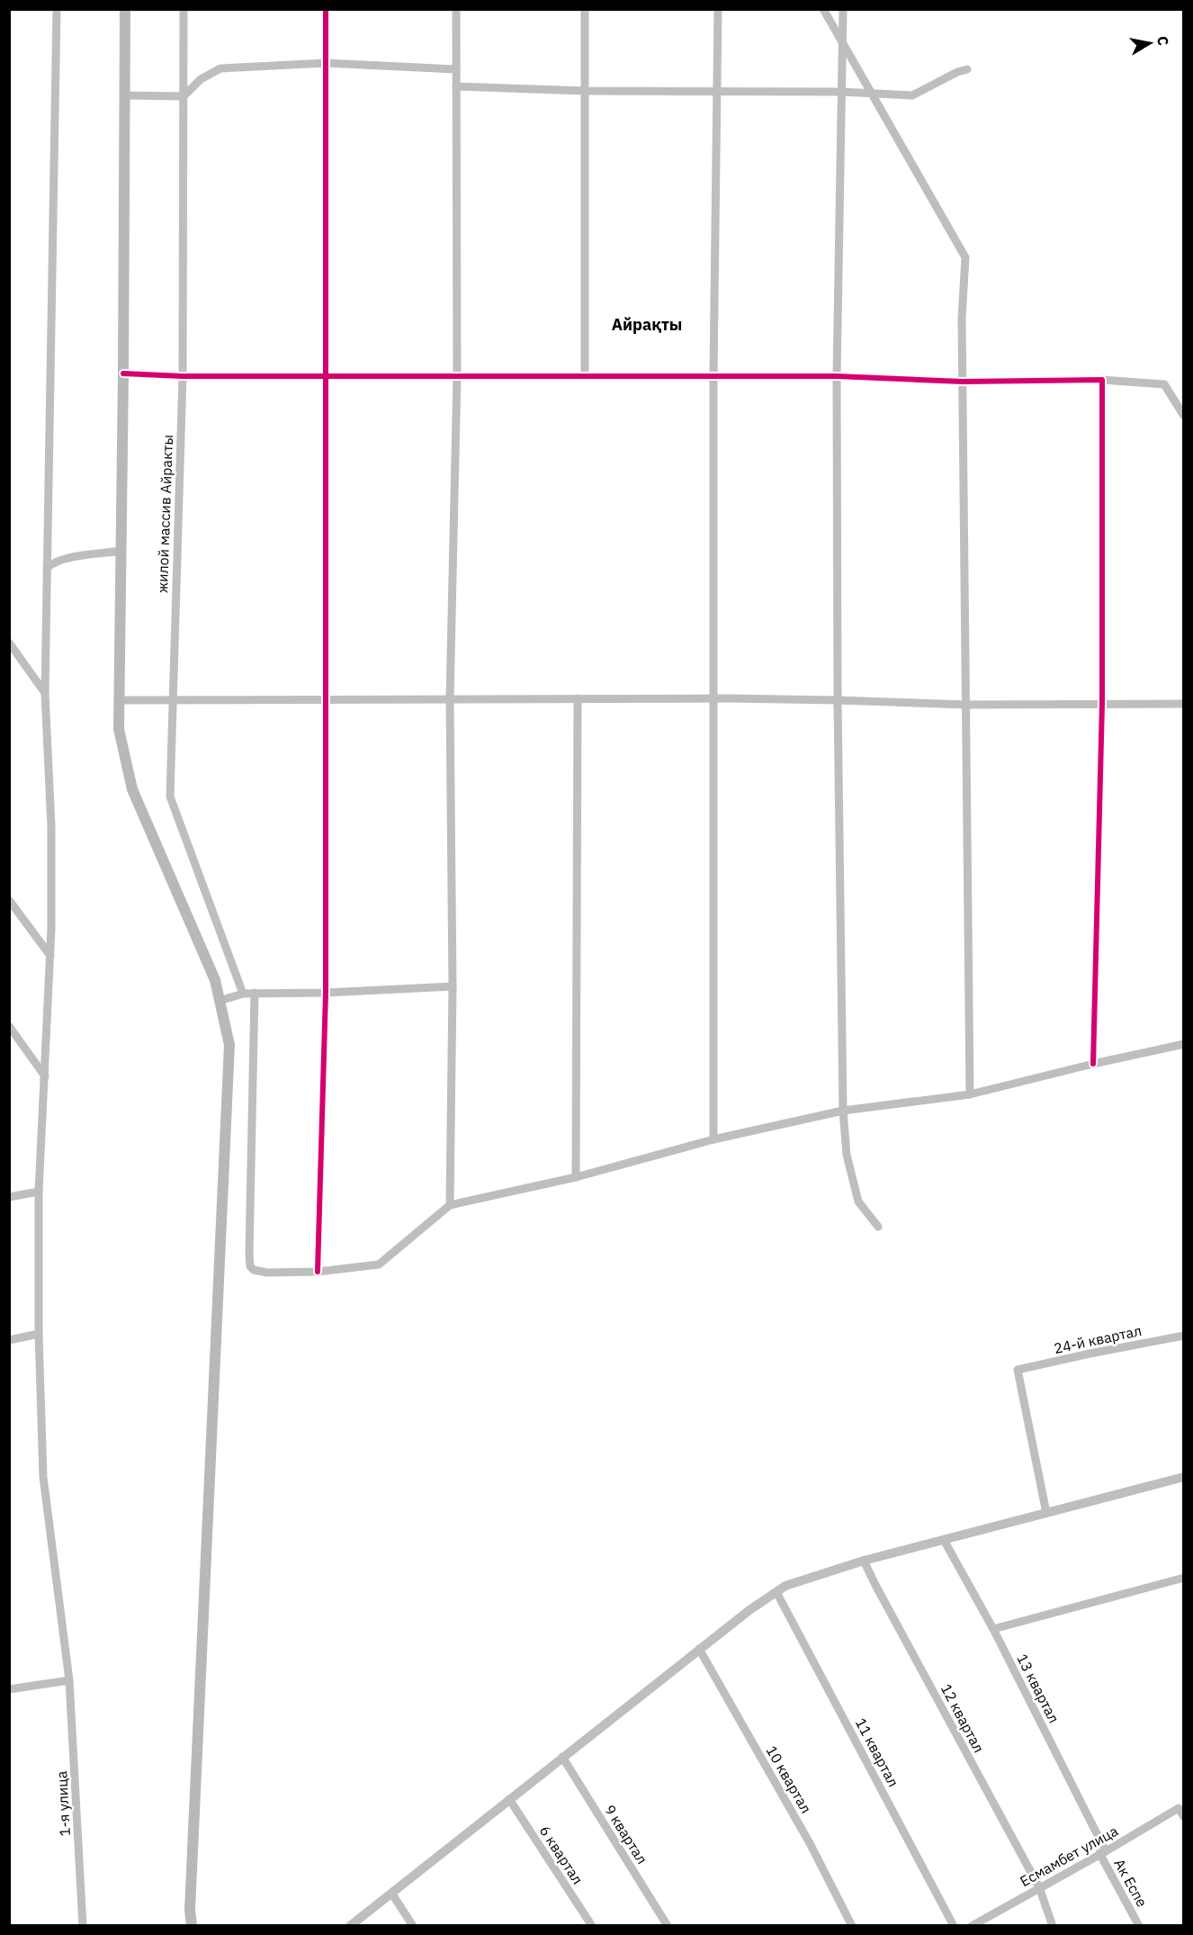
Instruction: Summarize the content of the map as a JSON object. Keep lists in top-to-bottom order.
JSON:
{
  "streets": {
    "street": [
      "жилой массив Айракты",
      "24-й квартал",
      "13 квартал",
      "12 квартал",
      "11 квартал",
      "10 квартал",
      "1-я улица",
      "9 квартал",
      "6 квартал",
      "Есмамбет улица",
      "Ак Еспе"
    ]
  },
  "crossings": [
    ["13 квартал", "Есмамбет улица"],
    ["13 квартал", "Ак Еспе"],
    ["12 квартал", "Есмамбет улица"],
    ["Есмамбет улица", "Ак Еспе"]
  ],
  "districts": ["Айрақты"],
  "north": "right"
}
